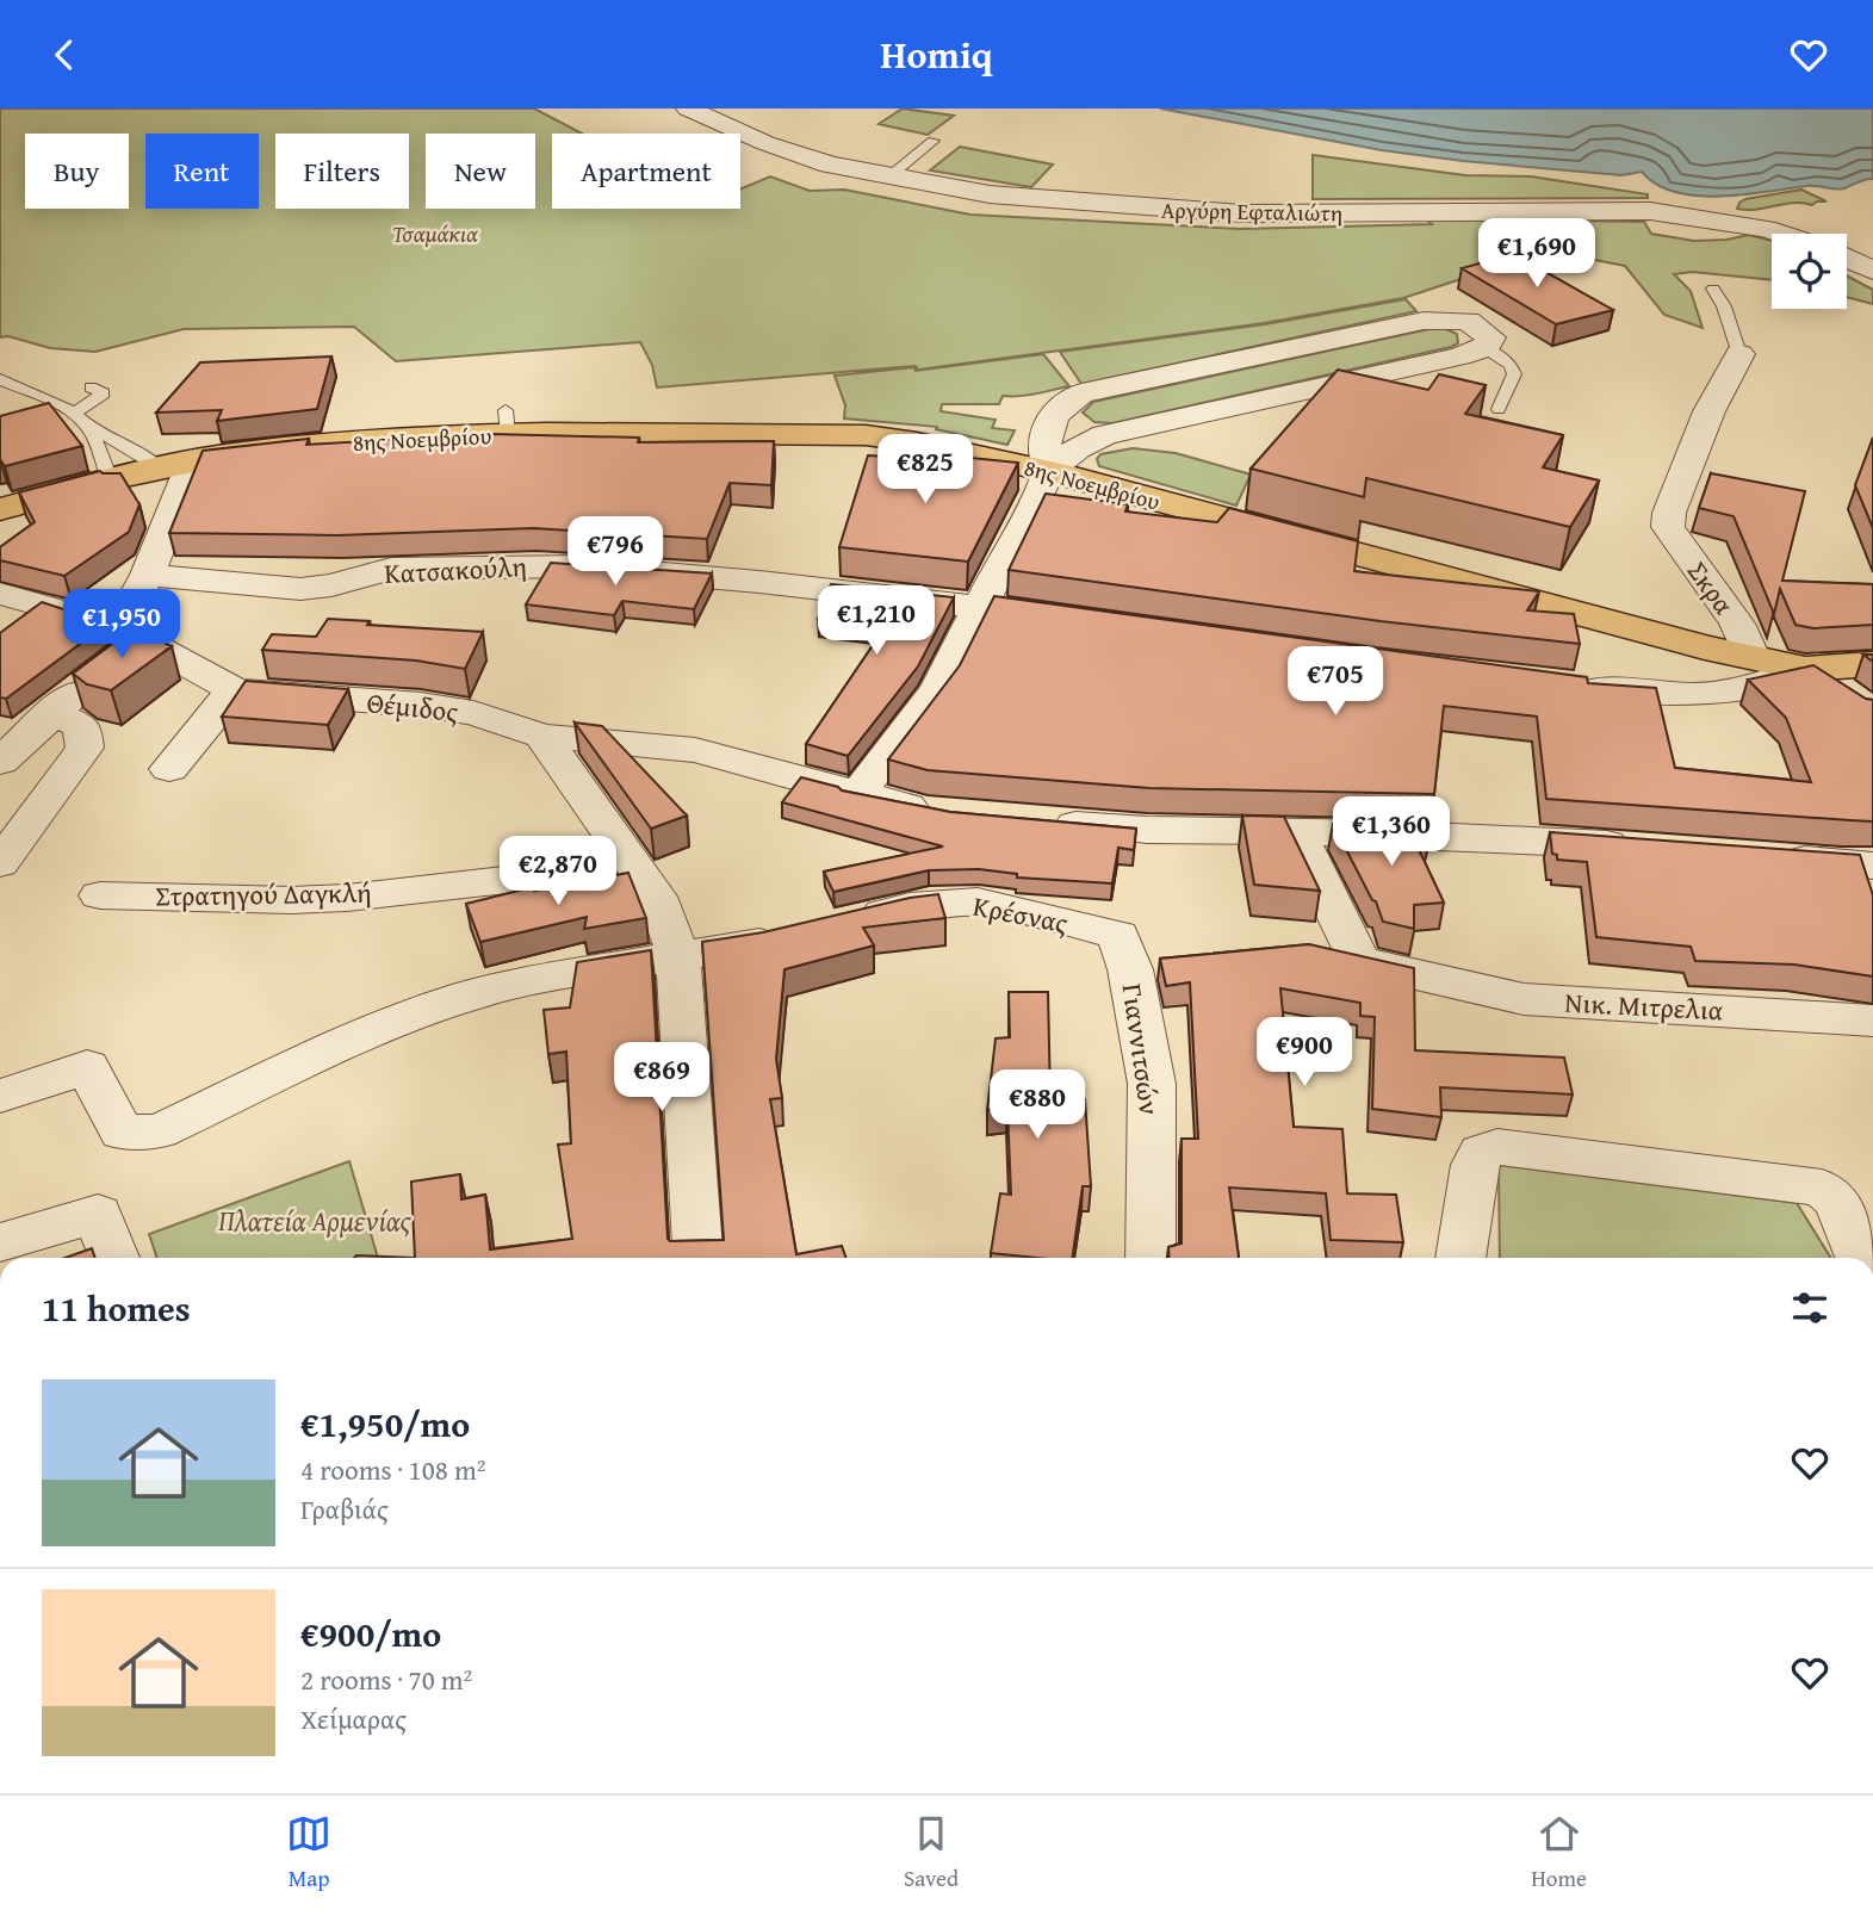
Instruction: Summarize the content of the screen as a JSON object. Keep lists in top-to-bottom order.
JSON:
{
  "streets": {
    "main road": ["8ης Νοεμβρίου"],
    "street": [
      "Αργύρη Εφταλιώτη",
      "Κατσακούλη",
      "Σκρα",
      "Θέμιδος",
      "Στρατηγού Δαγκλή",
      "Κρέσνας",
      "Νικ. Μιτρελια",
      "Γιαννιτσών"
    ]
  },
  "crossings": [
    ["8ης Νοεμβρίου", "Σκρα"],
    ["Κρέσνας", "Γιαννιτσών"]
  ],
  "parks": ["Τσαμάκια", "Πλατεία Αρμενίας"],
  "page": {
    "header": "Homiq",
    "chip": [
      "Buy",
      "Rent",
      "Filters",
      "New",
      "Apartment"
    ],
    "price": [
      "€1,690",
      "€825",
      "€796",
      "€1,210",
      "€1,950",
      "€705",
      "€1,360",
      "€2,870",
      "€900",
      "€869",
      "€880"
    ],
    "heading": "11 homes",
    "list": [
      {
        "name": "€1,950/mo",
        "note": "4 rooms · 108 m² · Γραβιάς"
      },
      {
        "name": "€900/mo",
        "note": "2 rooms · 70 m² · Χείμαρας"
      }
    ],
    "tabs": ["Map", "Saved", "Home"]
  }
}
